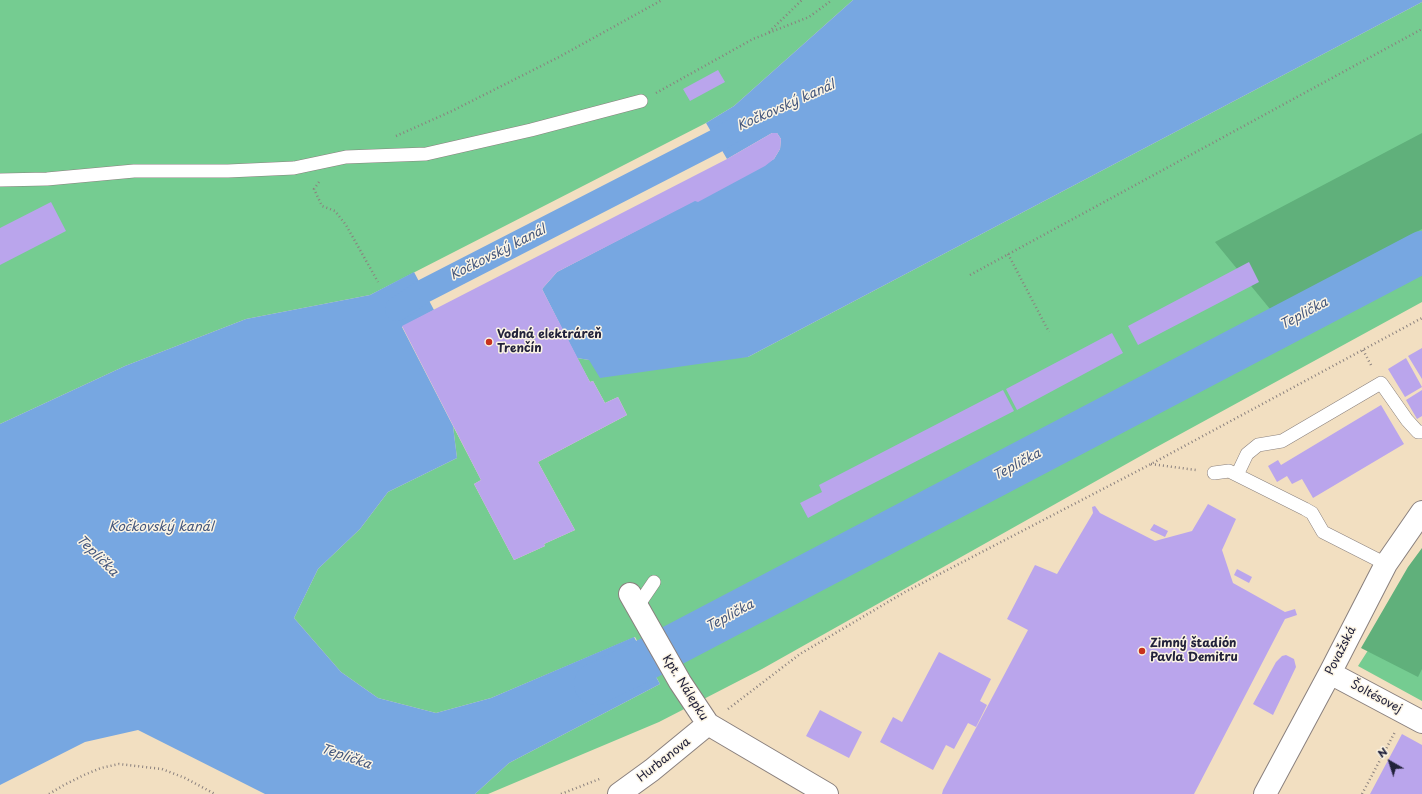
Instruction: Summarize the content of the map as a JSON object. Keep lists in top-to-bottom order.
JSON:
{
  "streets": {
    "street": [
      "Považská",
      "Kpt. Nálepku",
      "Šoltésovej",
      "Hurbanova"
    ]
  },
  "crossings": [
    ["Považská", "Šoltésovej"],
    ["Kpt. Nálepku", "Hurbanova"]
  ],
  "water": ["Kočkovský kanál", "Teplička"],
  "places": ["Vodná elektráreň Trenčín", "Zimný štadión Pavla Demitru"],
  "north": "top left"
}
